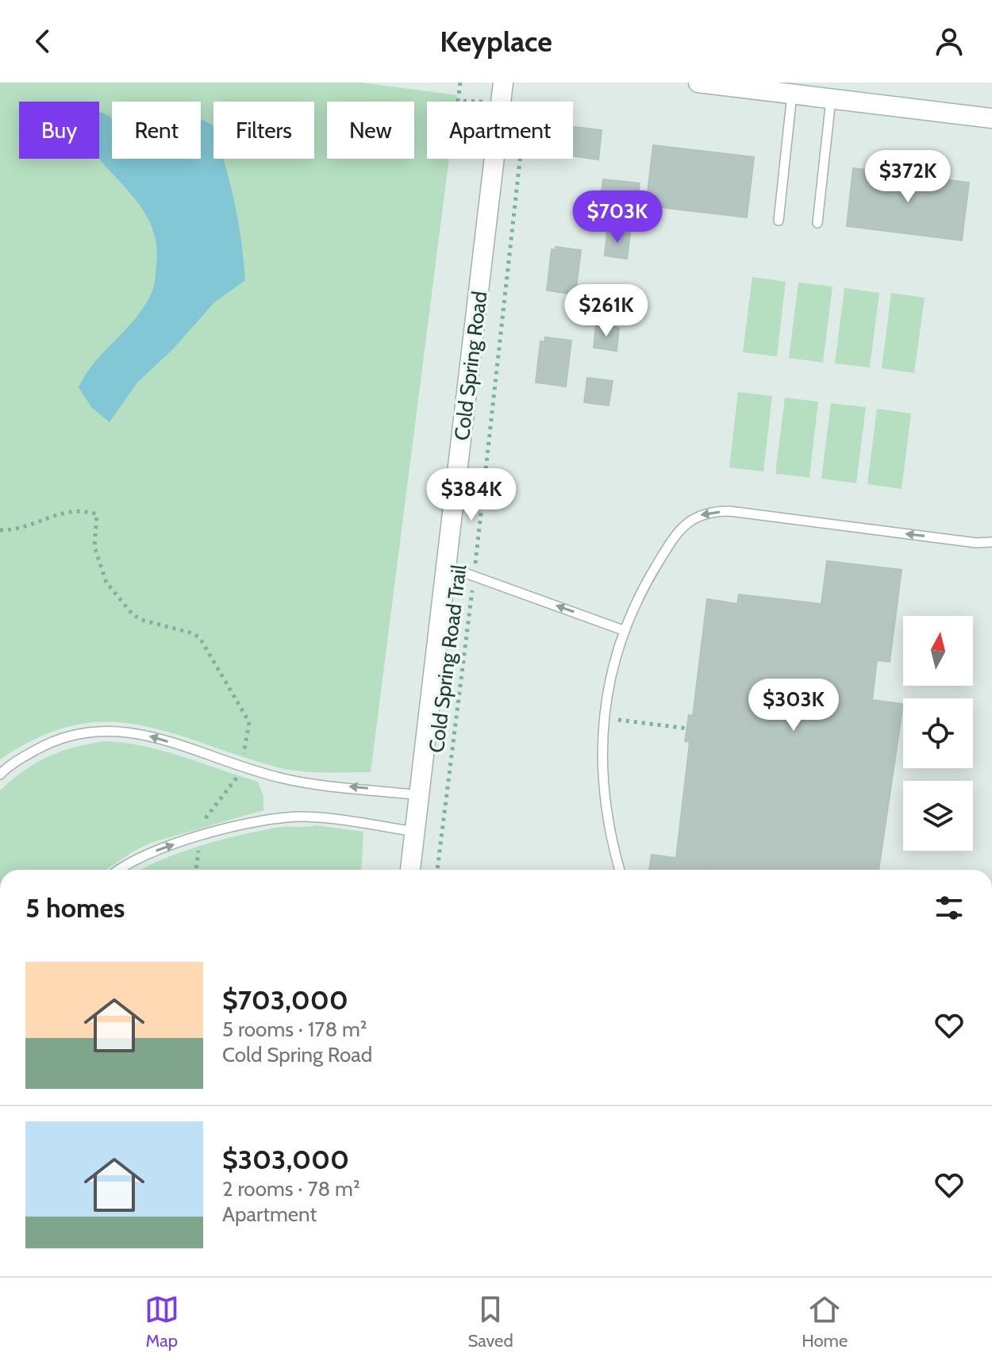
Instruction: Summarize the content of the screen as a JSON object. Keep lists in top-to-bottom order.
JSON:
{
  "streets": {
    "street": ["Cold Spring Road"],
    "path": ["Cold Spring Road Trail"]
  },
  "north": "top",
  "page": {
    "header": "Keyplace",
    "chip": [
      "Buy",
      "Rent",
      "Filters",
      "New",
      "Apartment"
    ],
    "price": [
      "$372K",
      "$703K",
      "$261K",
      "$384K",
      "$303K"
    ],
    "heading": "5 homes",
    "list": [
      {
        "name": "$703,000",
        "note": "5 rooms · 178 m² · Cold Spring Road"
      },
      {
        "name": "$303,000",
        "note": "2 rooms · 78 m² · Apartment"
      }
    ],
    "tabs": ["Map", "Saved", "Home"]
  }
}
